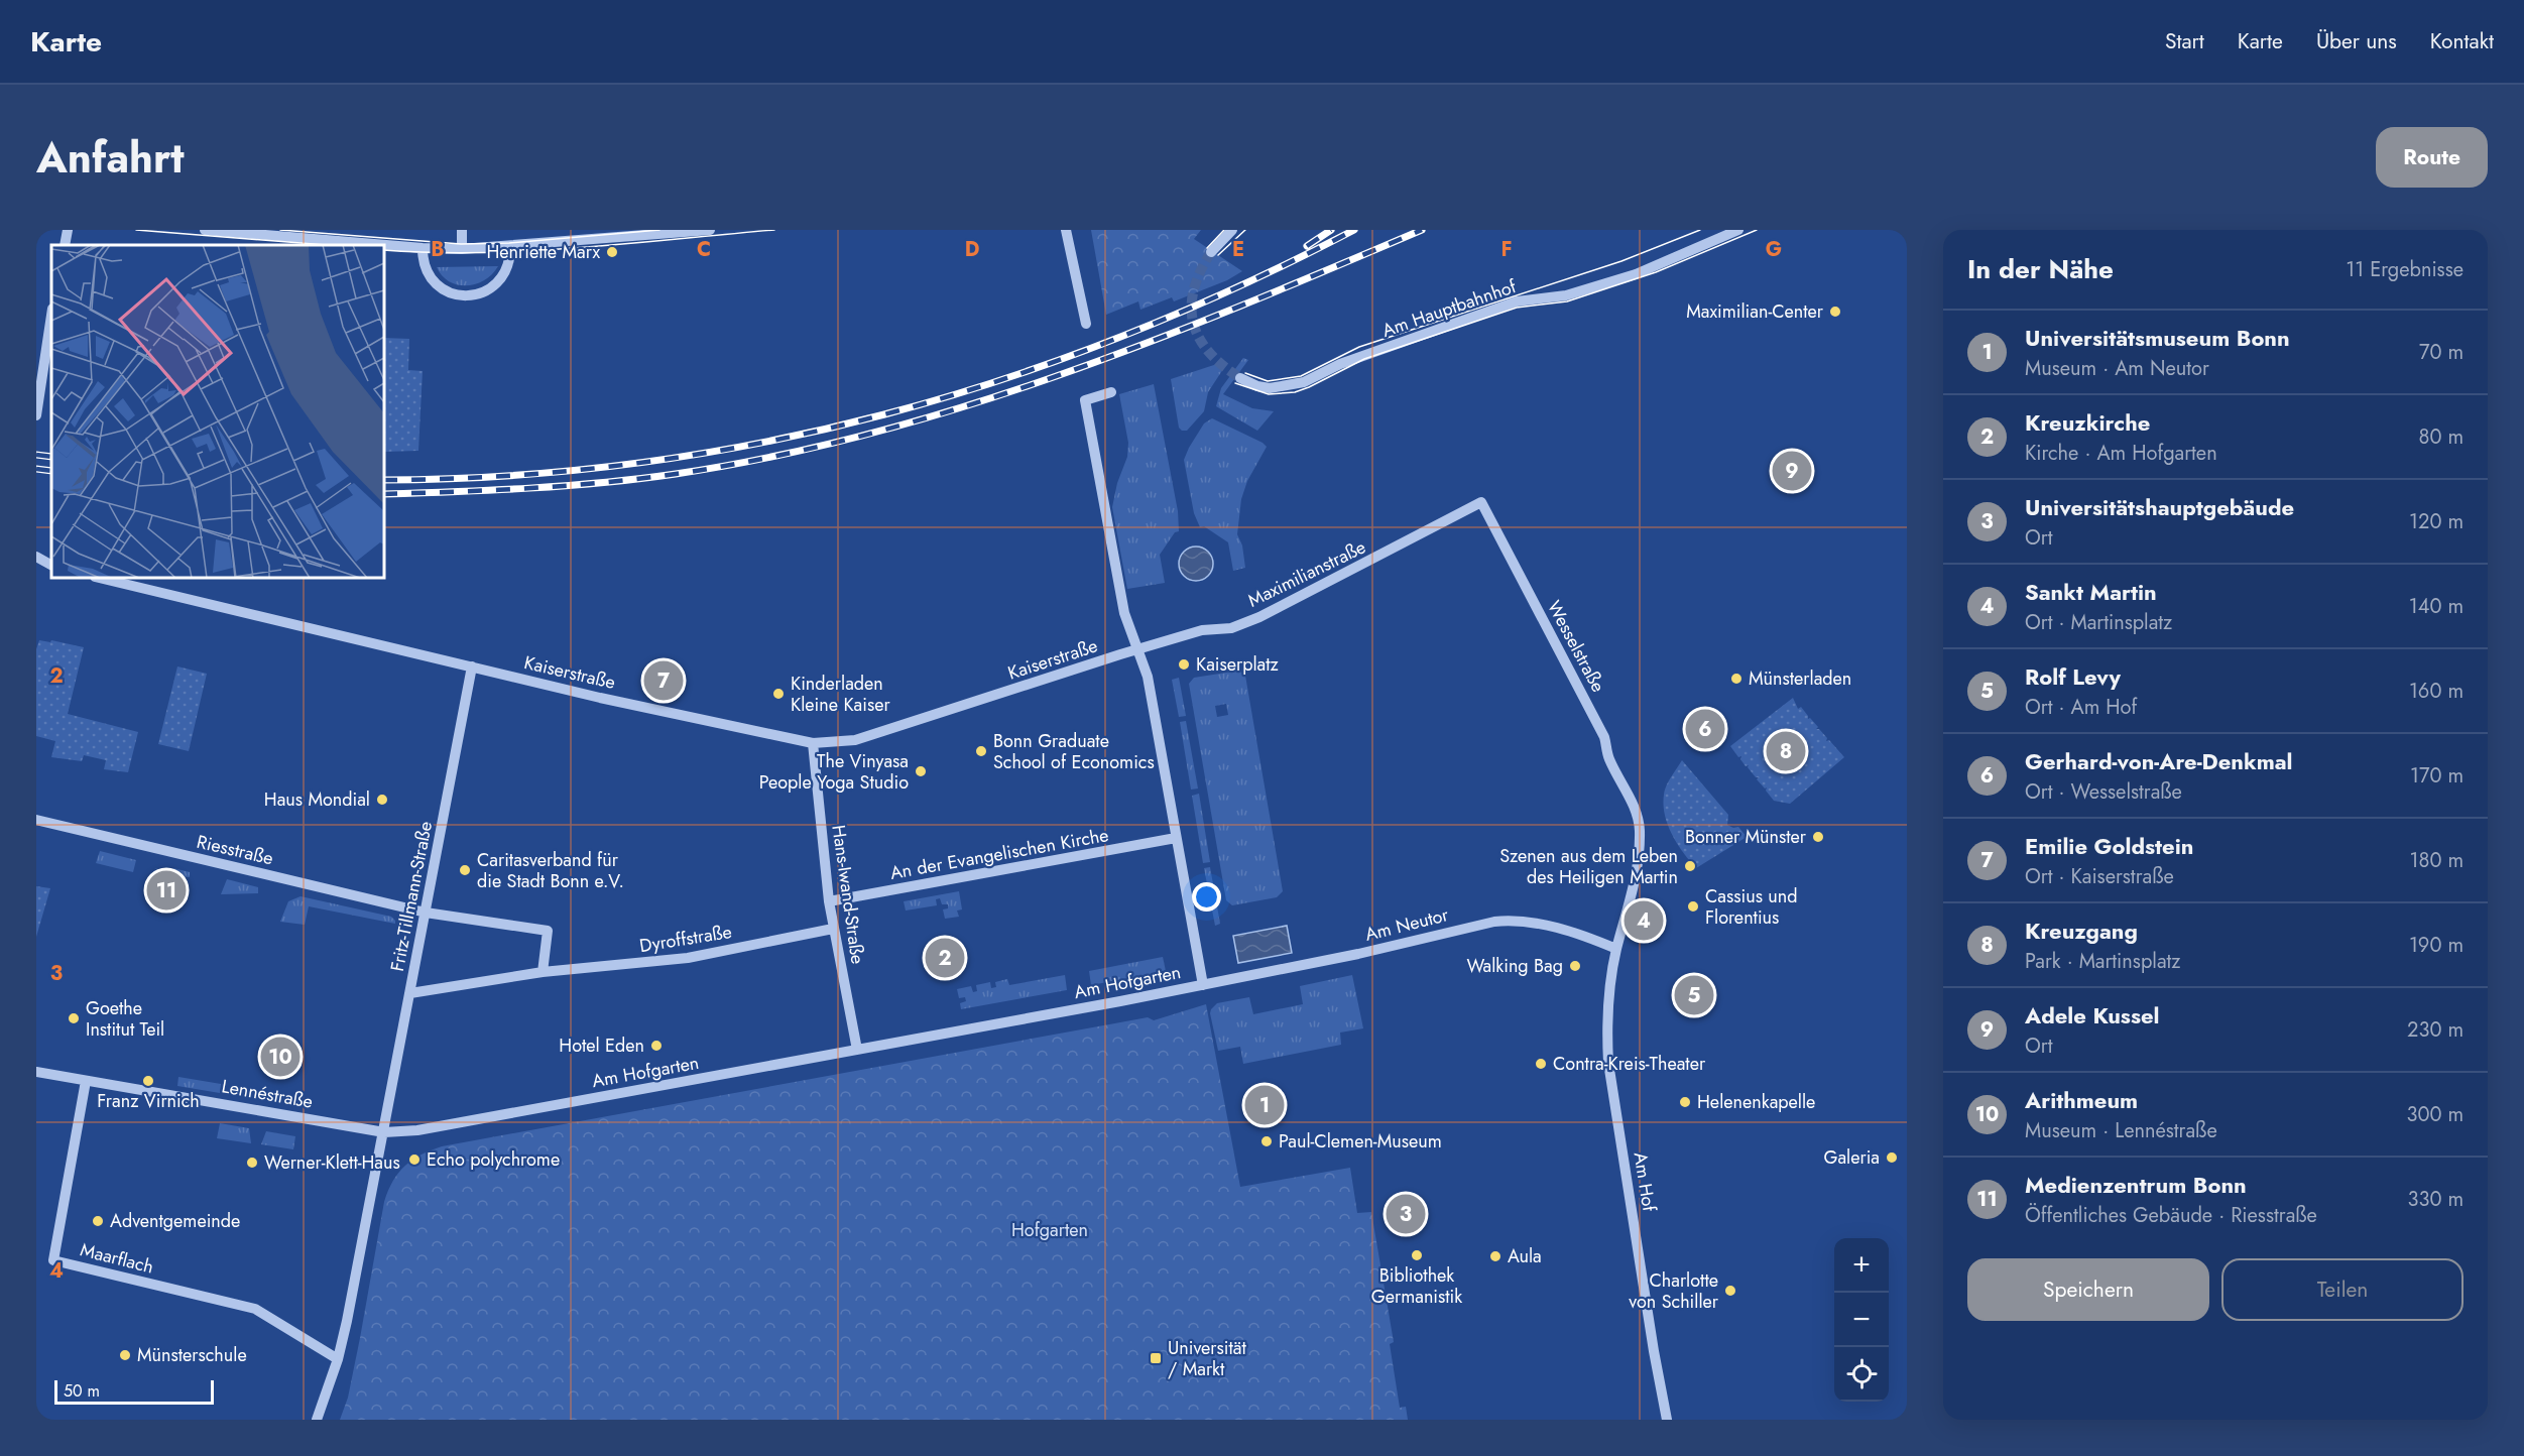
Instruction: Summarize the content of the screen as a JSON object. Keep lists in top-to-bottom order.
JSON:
{
  "streets": {
    "street": [
      "Am Hauptbahnhof",
      "Maximilianstraße",
      "Wesselstraße",
      "Kaiserstraße",
      "Riesstraße",
      "An der Evangelischen Kirche",
      "Hans-Iwand-Straße",
      "Fritz-Tillmann-Straße",
      "Am Neutor",
      "Dyroffstraße",
      "Am Hofgarten",
      "Lennéstraße",
      "Am Hof",
      "Maarflach"
    ]
  },
  "crossings": [
    ["Maximilianstraße", "Wesselstraße"],
    ["Maximilianstraße", "Kaiserstraße"],
    ["Wesselstraße", "Am Hof"],
    ["Kaiserstraße", "Hans-Iwand-Straße"],
    ["Kaiserstraße", "Fritz-Tillmann-Straße"],
    ["Riesstraße", "Fritz-Tillmann-Straße"],
    ["An der Evangelischen Kirche", "Hans-Iwand-Straße"],
    ["Hans-Iwand-Straße", "Dyroffstraße"],
    ["Hans-Iwand-Straße", "Am Hofgarten"],
    ["Fritz-Tillmann-Straße", "Dyroffstraße"],
    ["Fritz-Tillmann-Straße", "Am Hofgarten"],
    ["Fritz-Tillmann-Straße", "Lennéstraße"],
    ["Am Neutor", "Am Hofgarten"],
    ["Am Neutor", "Am Hof"],
    ["Am Hofgarten", "Lennéstraße"],
    ["Lennéstraße", "Maarflach"]
  ],
  "parks": ["Hofgarten"],
  "places": {
    "other": [
      "Henriette Marx",
      "Maximilian-Center",
      "Kaiserplatz",
      "Münsterladen",
      "Kinderladen Kleine Kaiser",
      "Bonn Graduate School of Economics",
      "The Vinyasa People Yoga Studio",
      "Haus Mondial",
      "Bonner Münster",
      "Szenen aus dem Leben des Heiligen Martin",
      "Caritasverband für die Stadt Bonn e.V.",
      "Cassius und Florentius",
      "Walking Bag",
      "Goethe Institut Teil",
      "Hotel Eden",
      "Contra-Kreis-Theater",
      "Franz Virnich",
      "Helenenkapelle",
      "Paul-Clemen-Museum",
      "Galeria",
      "Echo polychrome",
      "Werner-Klett-Haus",
      "Adventgemeinde",
      "Bibliothek Germanistik",
      "Aula",
      "Charlotte von Schiller",
      "Münsterschule"
    ],
    "transit": ["Universität / Markt"]
  },
  "scale_bar": "50 m",
  "page": {
    "header": "Karte",
    "nav": [
      "Start",
      "Karte",
      "Über uns",
      "Kontakt"
    ],
    "title": "Anfahrt",
    "buttons": [
      "Route",
      ["Speichern", "Teilen"]
    ],
    "heading": ["In der Nähe", "11 Ergebnisse"],
    "list": [
      {
        "mark": "1",
        "name": "Universitätsmuseum Bonn",
        "note": "Museum · Am Neutor",
        "value": "70 m"
      },
      {
        "mark": "2",
        "name": "Kreuzkirche",
        "note": "Kirche · Am Hofgarten",
        "value": "80 m"
      },
      {
        "mark": "3",
        "name": "Universitätshauptgebäude",
        "note": "Ort",
        "value": "120 m"
      },
      {
        "mark": "4",
        "name": "Sankt Martin",
        "note": "Ort · Martinsplatz",
        "value": "140 m"
      },
      {
        "mark": "5",
        "name": "Rolf Levy",
        "note": "Ort · Am Hof",
        "value": "160 m"
      },
      {
        "mark": "6",
        "name": "Gerhard-von-Are-Denkmal",
        "note": "Ort · Wesselstraße",
        "value": "170 m"
      },
      {
        "mark": "7",
        "name": "Emilie Goldstein",
        "note": "Ort · Kaiserstraße",
        "value": "180 m"
      },
      {
        "mark": "8",
        "name": "Kreuzgang",
        "note": "Park · Martinsplatz",
        "value": "190 m"
      },
      {
        "mark": "9",
        "name": "Adele Kussel",
        "note": "Ort",
        "value": "230 m"
      },
      {
        "mark": "10",
        "name": "Arithmeum",
        "note": "Museum · Lennéstraße",
        "value": "300 m"
      },
      {
        "mark": "11",
        "name": "Medienzentrum Bonn",
        "note": "Öffentliches Gebäude · Riesstraße",
        "value": "330 m"
      }
    ],
    "pins": [
      "9",
      "7",
      "6",
      "8",
      "11",
      "4",
      "2",
      "5",
      "10",
      "1",
      "3"
    ],
    "map_buttons": ["+", "−"],
    "scale": "50 m"
  },
  "grid": {
    "columns": [
      "B",
      "C",
      "D",
      "E",
      "F",
      "G"
    ],
    "rows": ["2", "3", "4"]
  }
}
